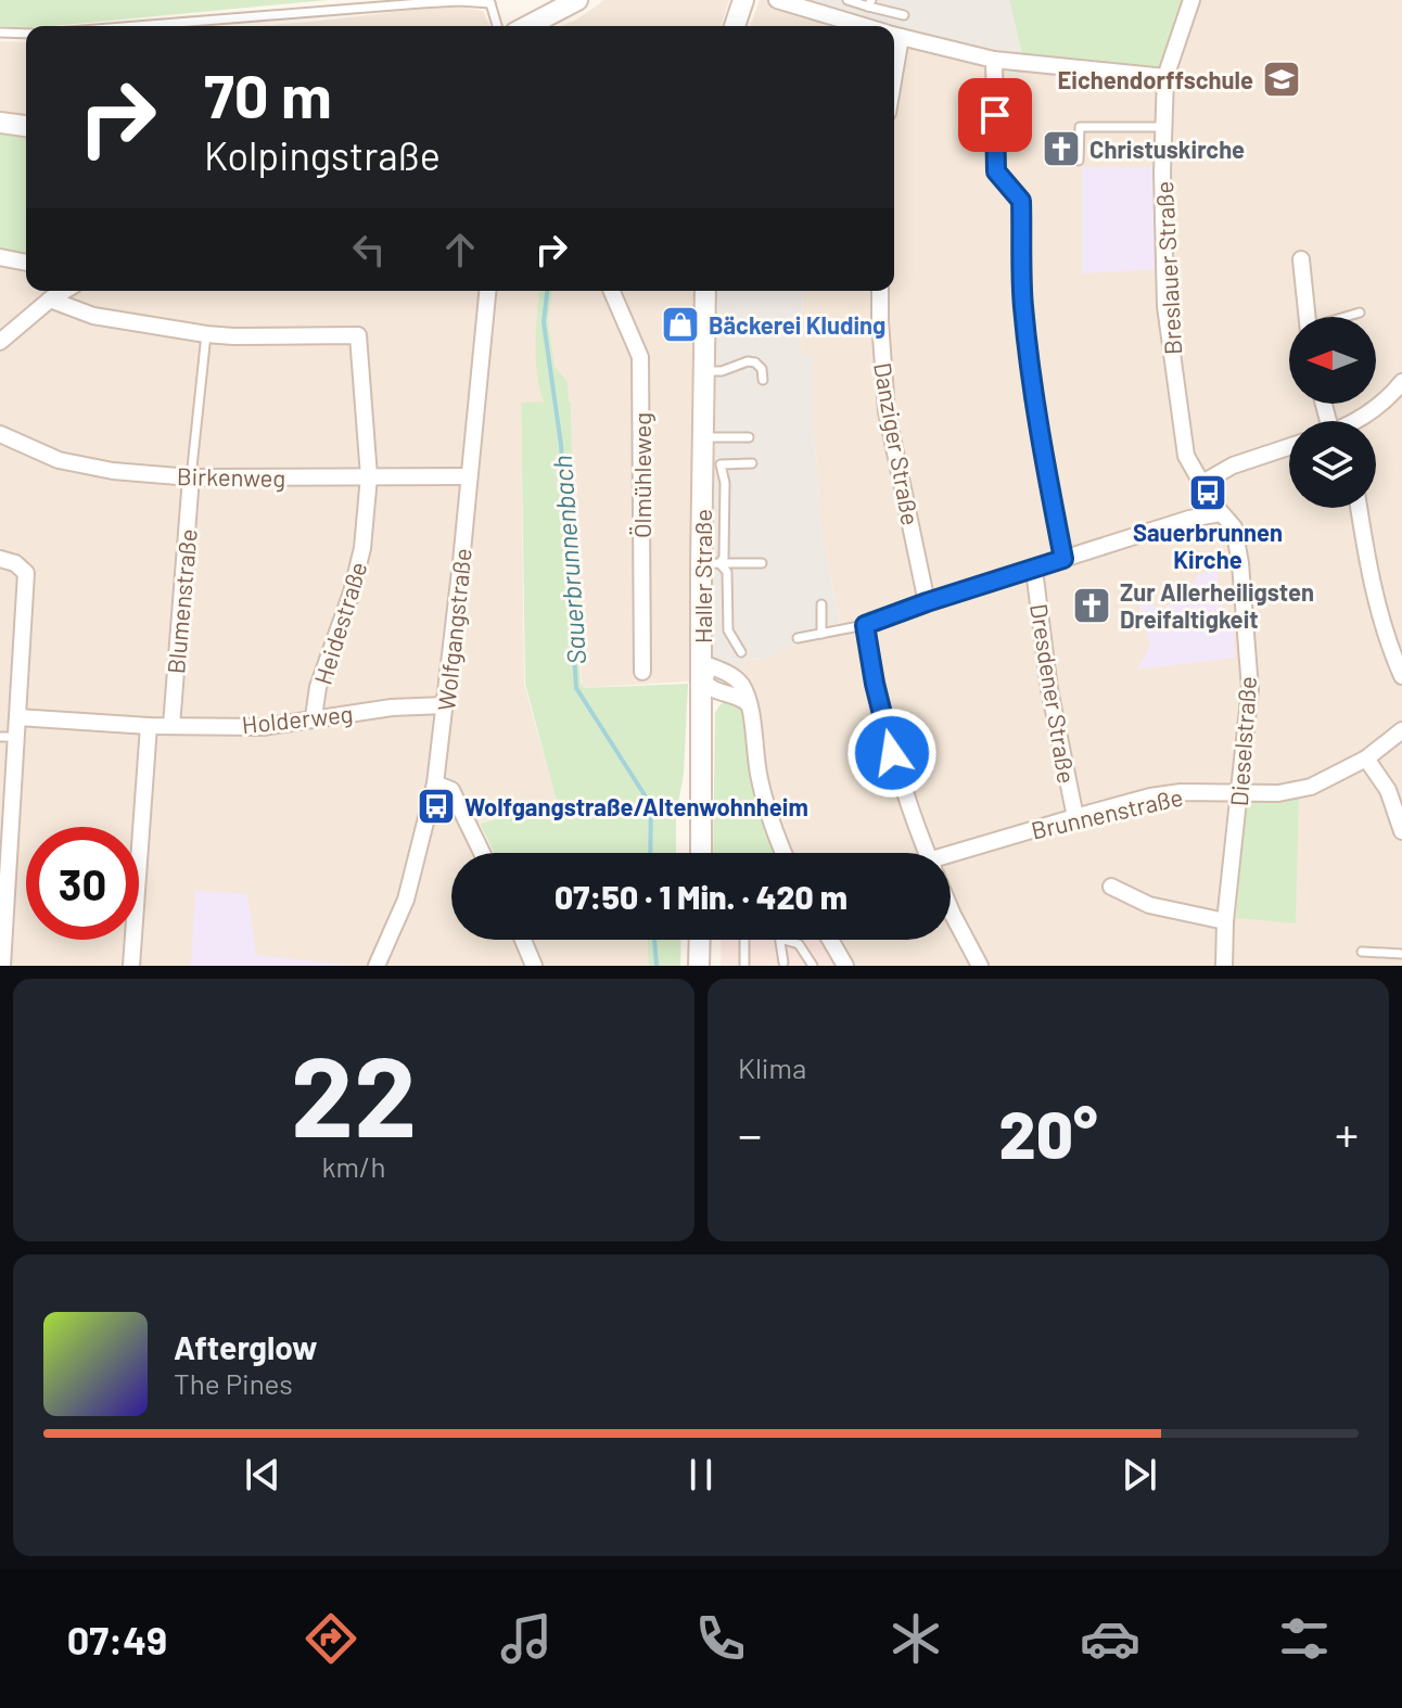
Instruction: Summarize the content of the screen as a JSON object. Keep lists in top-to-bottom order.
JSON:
{
  "streets": {
    "main road": ["Haller Straße"],
    "street": [
      "Breslauer Straße",
      "Danziger Straße",
      "Ölmühleweg",
      "Birkenweg",
      "Blumenstraße",
      "Heidestraße",
      "Wolfgangstraße",
      "Dresdener Straße",
      "Holderweg",
      "Dieselstraße",
      "Brunnenstraße"
    ]
  },
  "crossings": [
    ["Breslauer Straße", "Dieselstraße"],
    ["Birkenweg", "Blumenstraße"],
    ["Birkenweg", "Heidestraße"],
    ["Birkenweg", "Wolfgangstraße"],
    ["Blumenstraße", "Holderweg"],
    ["Heidestraße", "Holderweg"],
    ["Wolfgangstraße", "Holderweg"],
    ["Dresdener Straße", "Brunnenstraße"],
    ["Dieselstraße", "Brunnenstraße"]
  ],
  "water": ["Sauerbrunnenbach"],
  "places": {
    "school or university": ["Eichendorffschule"],
    "church": ["Christuskirche", "Zur Allerheiligsten Dreifaltigkeit"],
    "shop": ["Bäckerei Kluding"],
    "bus stop": ["Sauerbrunnen Kirche", "Wolfgangstraße/Altenwohnheim"]
  },
  "north": "left",
  "page": {
    "turn": ["70 m", "Kolpingstraße"],
    "limit": "30",
    "trip": "07:50 · 1 Min. · 420 m",
    "tile": [
      ["22", "km/h"],
      "Klima"
    ],
    "heat": ["−", "20°", "+"],
    "song": ["Afterglow", "The Pines"],
    "tabs": "07:49"
  }
}
